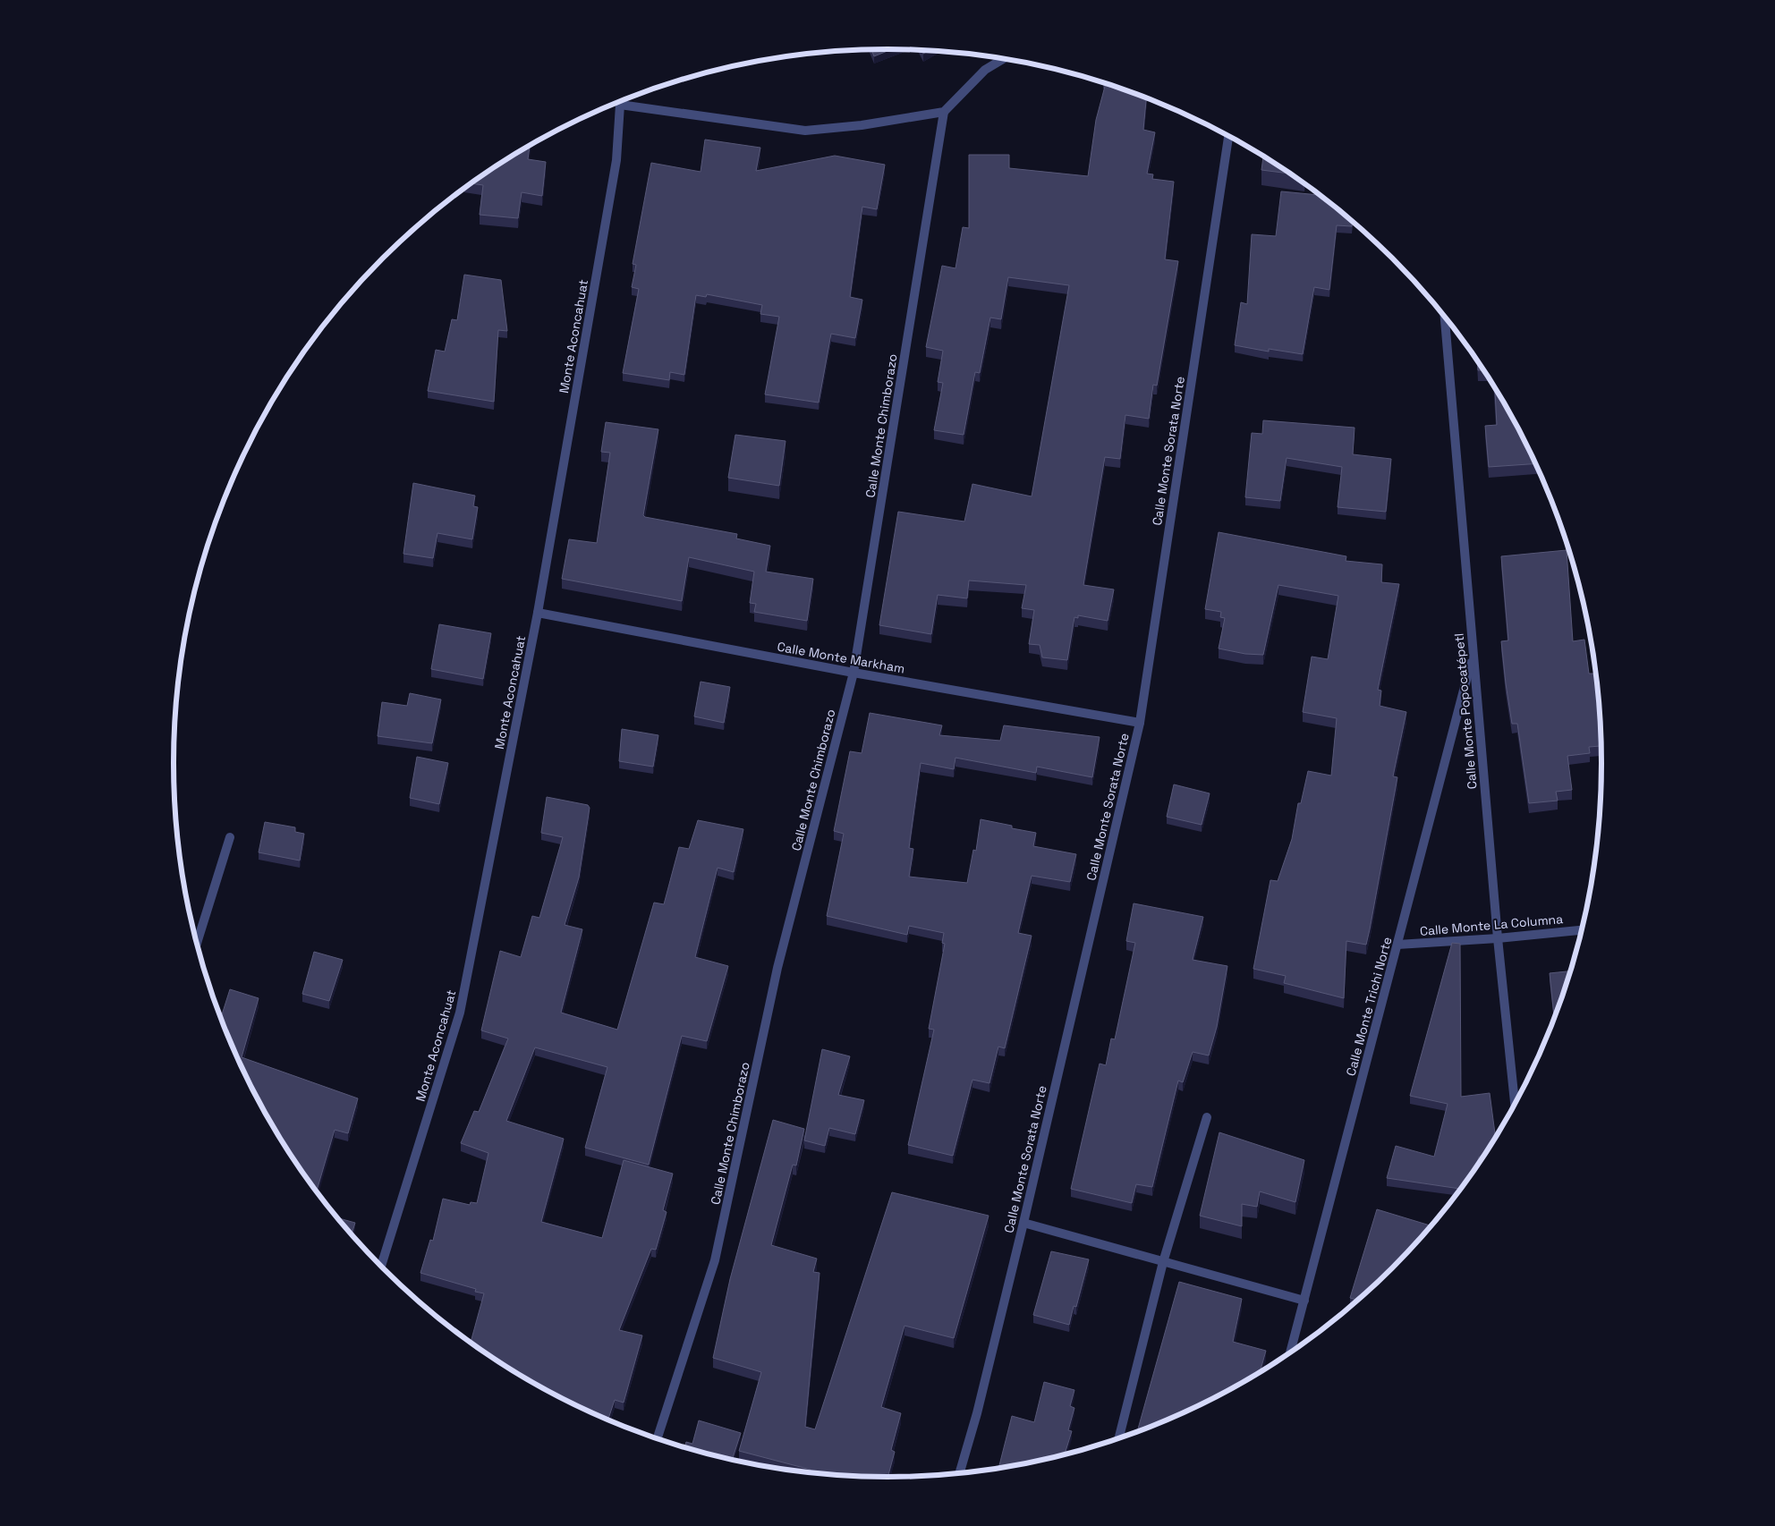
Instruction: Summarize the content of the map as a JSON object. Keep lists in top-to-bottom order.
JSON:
{
  "streets": {
    "street": [
      "Monte Aconcahuat",
      "Calle Monte Chimborazo",
      "Calle Monte Sorata Norte",
      "Calle Monte Markham",
      "Calle Monte Popocatépetl",
      "Calle Monte La Columna",
      "Calle Monte Trichi Norte"
    ]
  },
  "crossings": [
    ["Monte Aconcahuat", "Calle Monte Chimborazo"],
    ["Monte Aconcahuat", "Calle Monte Markham"],
    ["Calle Monte Chimborazo", "Calle Monte Markham"],
    ["Calle Monte Sorata Norte", "Calle Monte Markham"],
    ["Calle Monte Popocatépetl", "Calle Monte La Columna"],
    ["Calle Monte Popocatépetl", "Calle Monte Trichi Norte"],
    ["Calle Monte La Columna", "Calle Monte Trichi Norte"]
  ]
}
